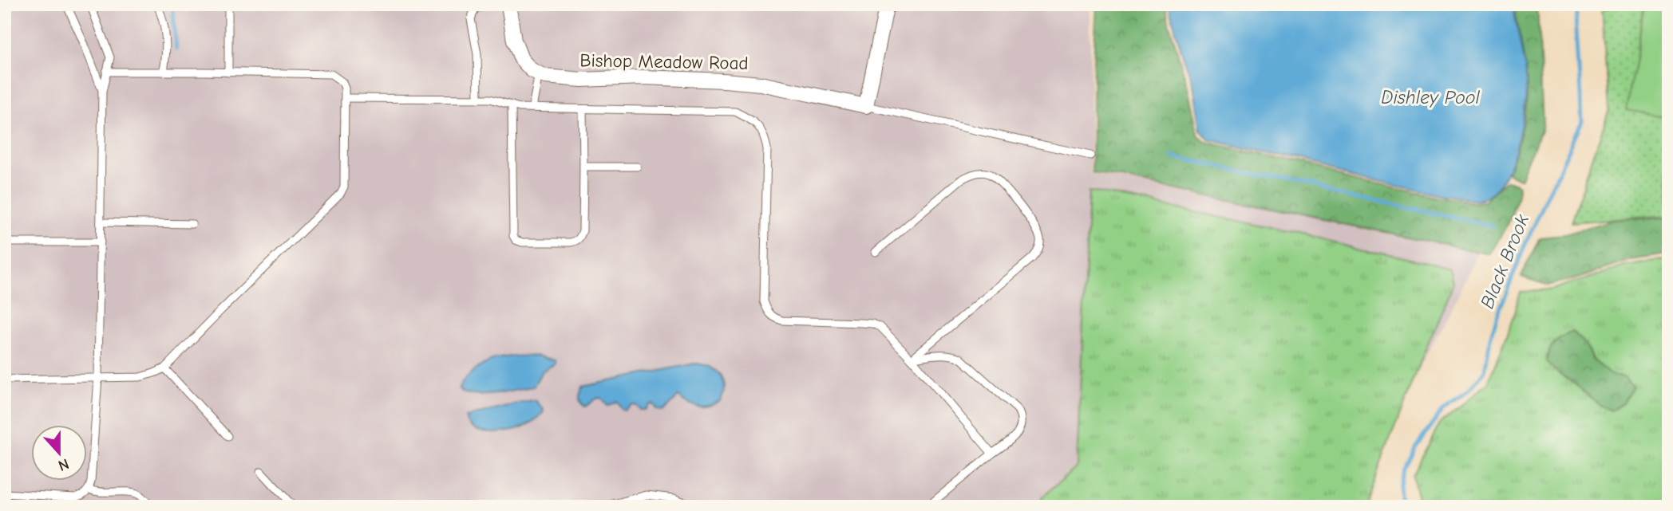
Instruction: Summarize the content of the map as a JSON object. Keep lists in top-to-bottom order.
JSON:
{
  "streets": {
    "street": ["Bishop Meadow Road"]
  },
  "water": ["Dishley Pool", "Black Brook"],
  "north": "bottom"
}
